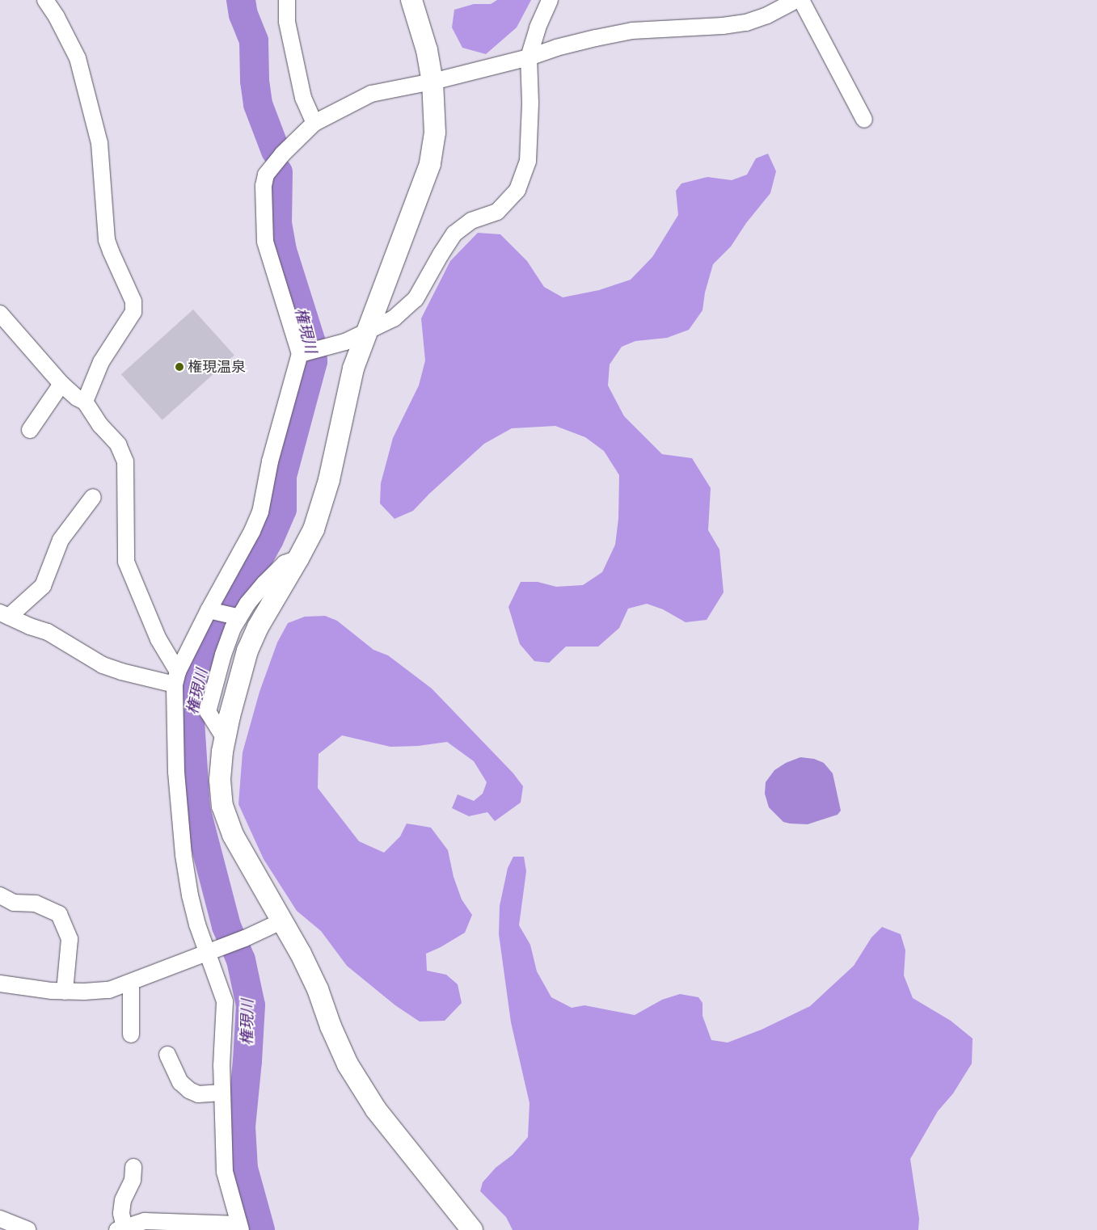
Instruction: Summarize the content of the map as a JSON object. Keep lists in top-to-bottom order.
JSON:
{
  "water": ["権現川"],
  "places": ["権現温泉"]
}
